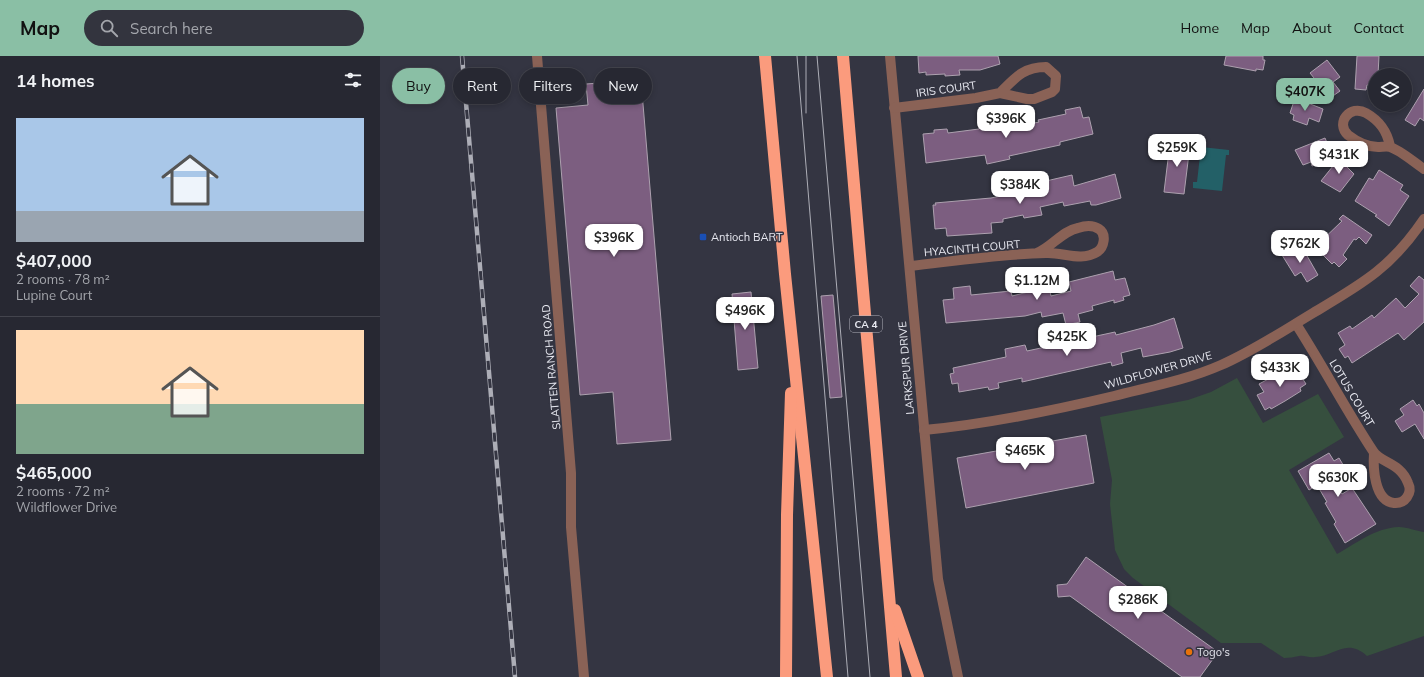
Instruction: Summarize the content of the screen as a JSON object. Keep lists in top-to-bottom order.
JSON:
{
  "streets": {
    "highway": ["CA 4"],
    "street": [
      "IRIS COURT",
      "HYACINTH COURT",
      "SLATTEN RANCH ROAD",
      "LARKSPUR DRIVE",
      "WILDFLOWER DRIVE",
      "LOTUS COURT"
    ]
  },
  "crossings": [
    ["IRIS COURT", "LARKSPUR DRIVE"],
    ["HYACINTH COURT", "LARKSPUR DRIVE"],
    ["LARKSPUR DRIVE", "WILDFLOWER DRIVE"],
    ["WILDFLOWER DRIVE", "LOTUS COURT"]
  ],
  "places": {
    "transit": ["Antioch BART"],
    "other": ["Togo's"]
  },
  "page": {
    "header": "Map",
    "search": "Search here",
    "nav": [
      "Home",
      "Map",
      "About",
      "Contact"
    ],
    "heading": "14 homes",
    "chip": [
      "Buy",
      "Rent",
      "Filters",
      "New"
    ],
    "price": [
      "$407K",
      "$396K",
      "$259K",
      "$431K",
      "$384K",
      "$396K",
      "$762K",
      "$1.12M",
      "$496K",
      "$425K",
      "$433K",
      "$465K",
      "$630K",
      "$286K"
    ],
    "list": [
      {
        "name": "$407,000",
        "note": "2 rooms · 78 m² · Lupine Court"
      },
      {
        "name": "$465,000",
        "note": "2 rooms · 72 m² · Wildflower Drive"
      }
    ]
  }
}
